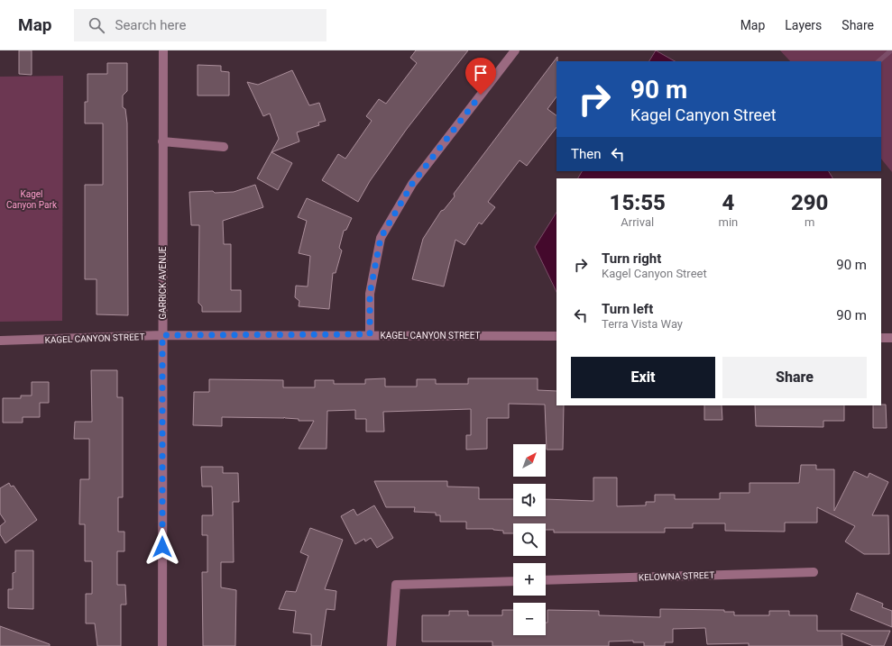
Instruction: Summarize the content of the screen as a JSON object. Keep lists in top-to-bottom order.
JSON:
{
  "streets": {
    "street": ["GARRICK AVENUE", "KAGEL CANYON STREET", "KELOWNA STREET"]
  },
  "crossings": [
    ["GARRICK AVENUE", "KAGEL CANYON STREET"]
  ],
  "parks": ["Kagel Canyon Park"],
  "north": "top right",
  "page": {
    "header": "Map",
    "search": "Search here",
    "nav": ["Map", "Layers", "Share"],
    "turn": ["90 m", "Kagel Canyon Street"],
    "then": "Then",
    "eta": [
      "15:55",
      "Arrival",
      "4",
      "min",
      "290",
      "m"
    ],
    "list": [
      {
        "name": "Turn right",
        "note": "Kagel Canyon Street",
        "value": "90 m"
      },
      {
        "name": "Turn left",
        "note": "Terra Vista Way",
        "value": "90 m"
      }
    ],
    "buttons": ["Exit", "Share"],
    "map_buttons": ["+", "−"]
  }
}
